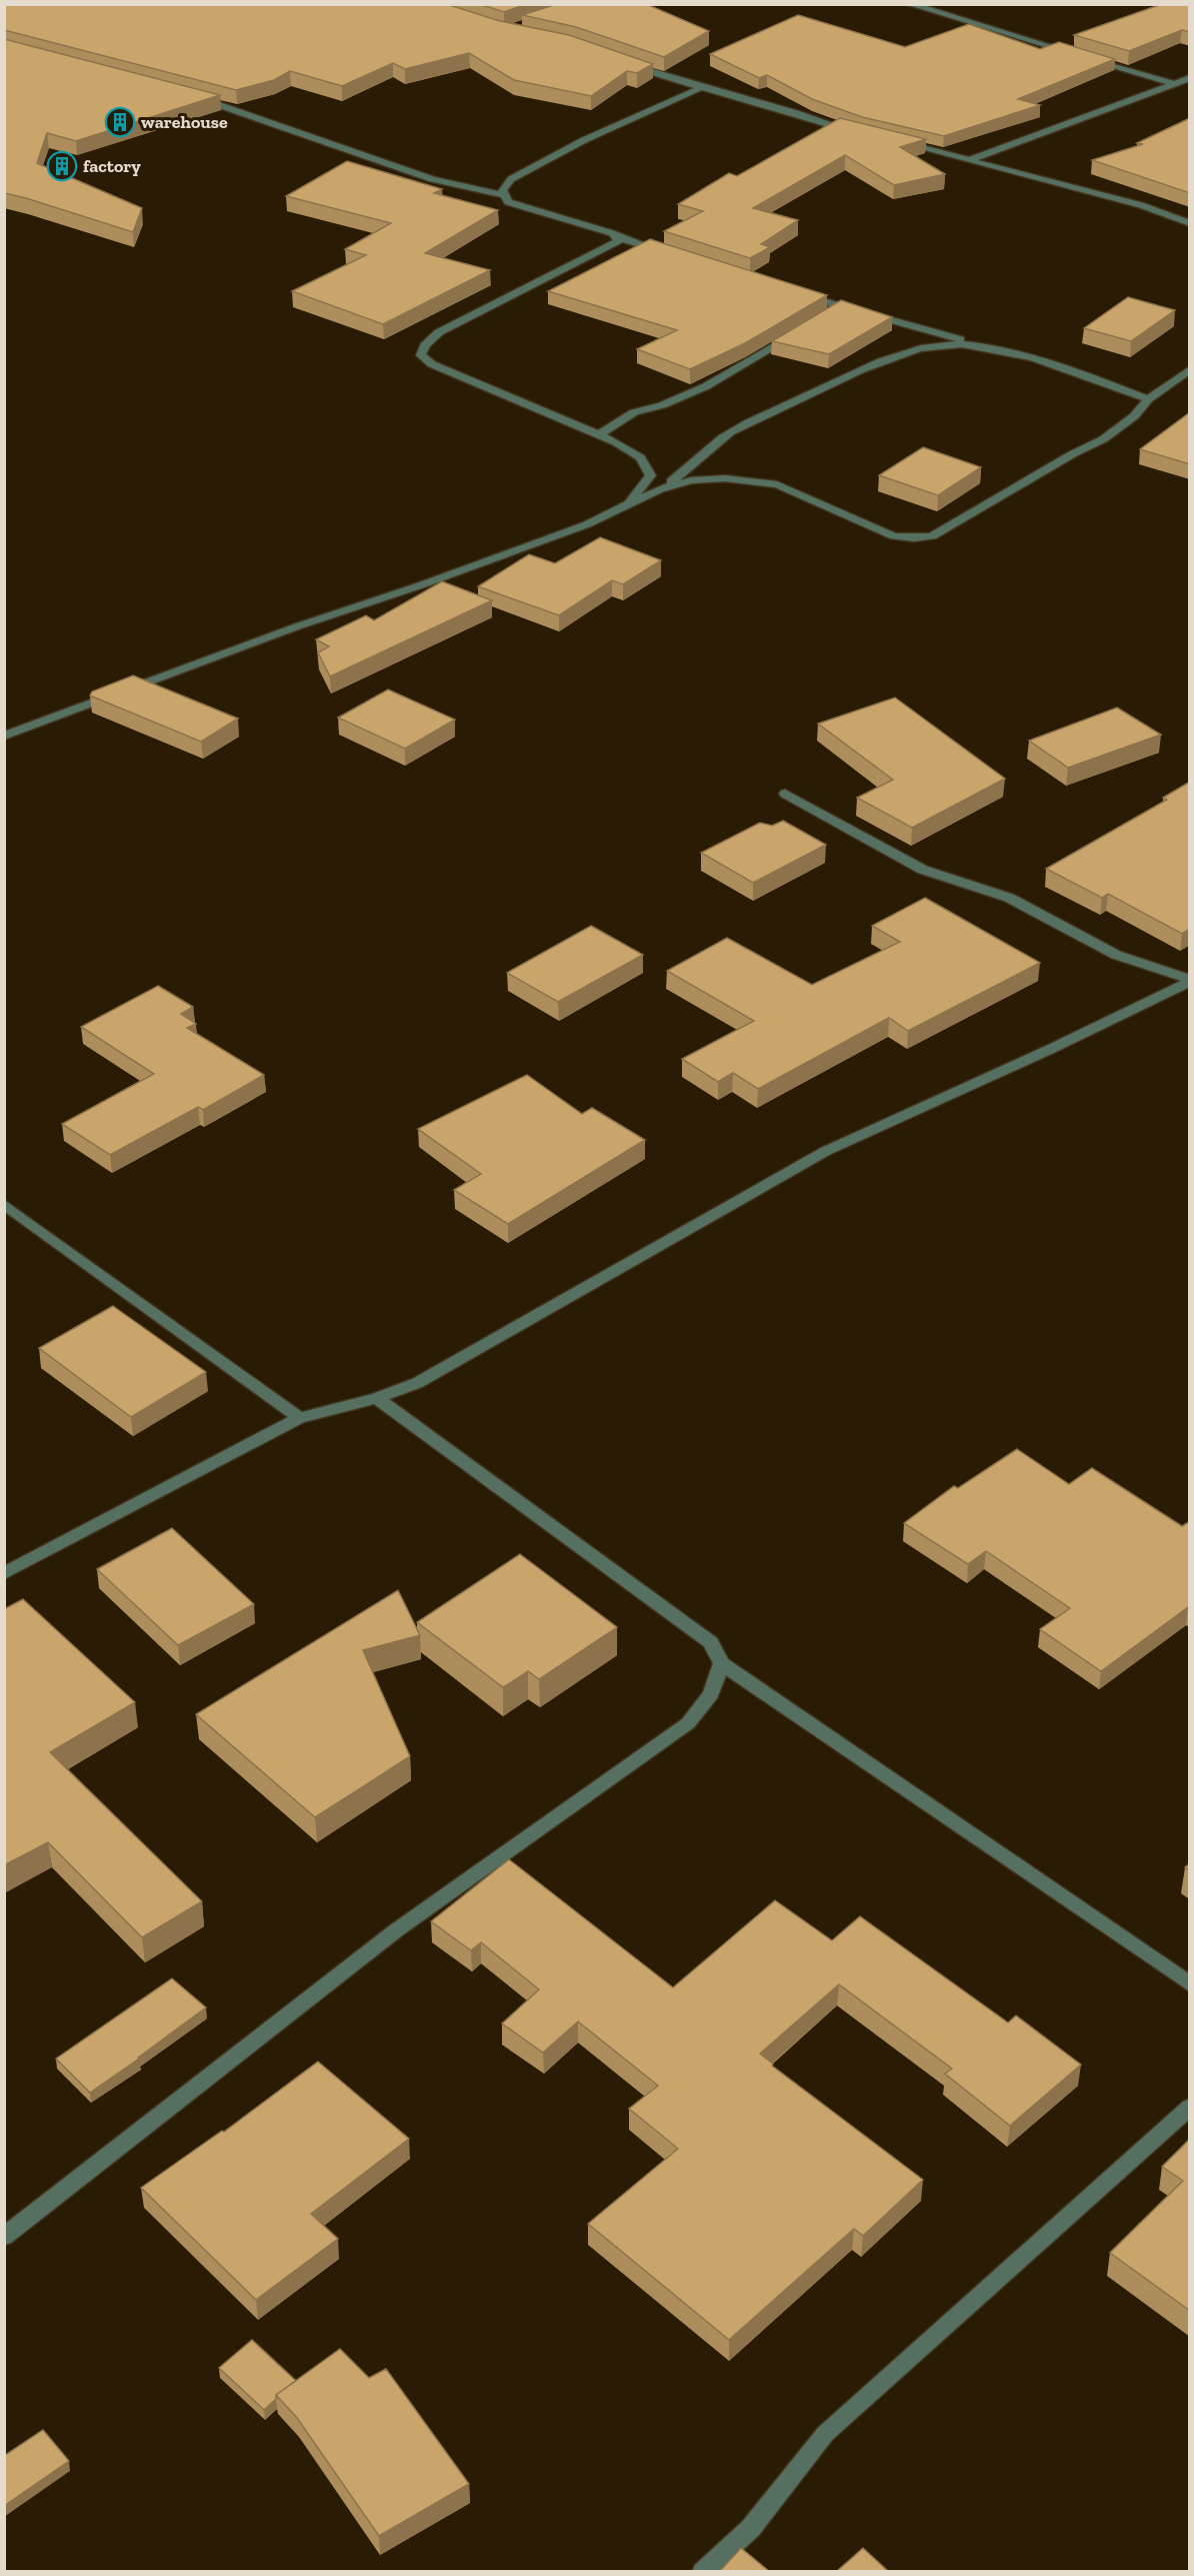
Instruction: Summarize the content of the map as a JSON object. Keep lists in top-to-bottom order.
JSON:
{
  "places": {
    "building": ["warehouse", "factory"]
  }
}
